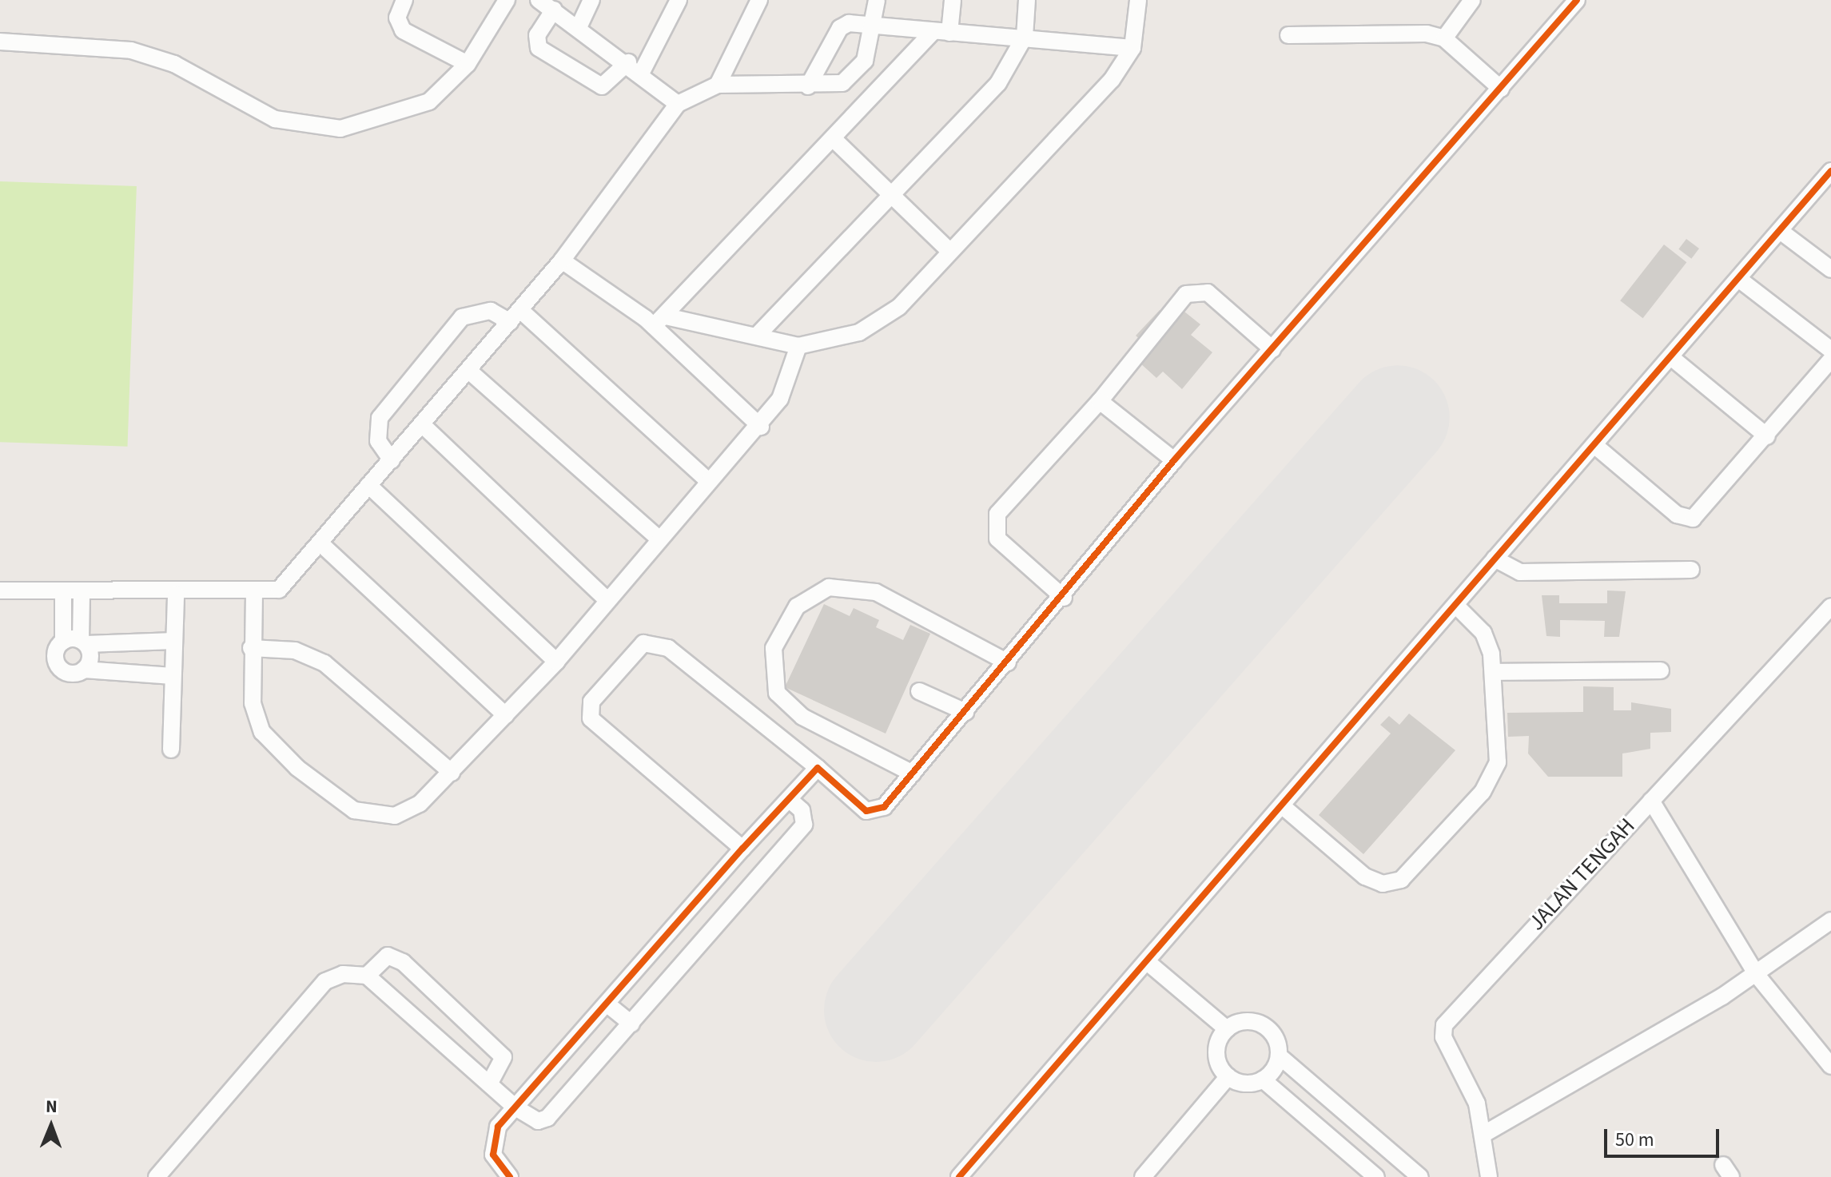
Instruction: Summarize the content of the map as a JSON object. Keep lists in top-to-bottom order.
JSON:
{
  "streets": {
    "street": ["JALAN TENGAH"]
  },
  "scale_bar": "50 m",
  "north": "top"
}
